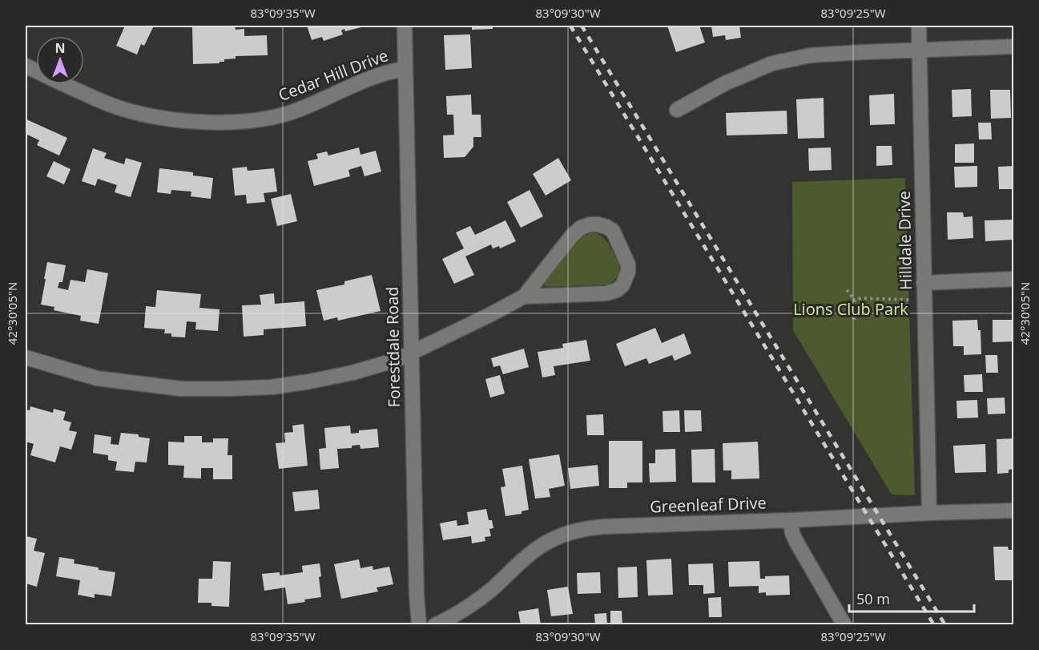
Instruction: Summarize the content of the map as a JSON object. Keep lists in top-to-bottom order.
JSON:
{
  "streets": {
    "street": [
      "Cedar Hill Drive",
      "Hilldale Drive",
      "Forestdale Road",
      "Greenleaf Drive"
    ]
  },
  "crossings": [
    ["Cedar Hill Drive", "Forestdale Road"],
    ["Hilldale Drive", "Greenleaf Drive"]
  ],
  "parks": ["Lions Club Park"],
  "scale_bar": "50 m",
  "north": "top",
  "coordinates": [
    "83°09'35\"W",
    "83°09'30\"W",
    "83°09'25\"W",
    "42°30'05\"N"
  ]
}
